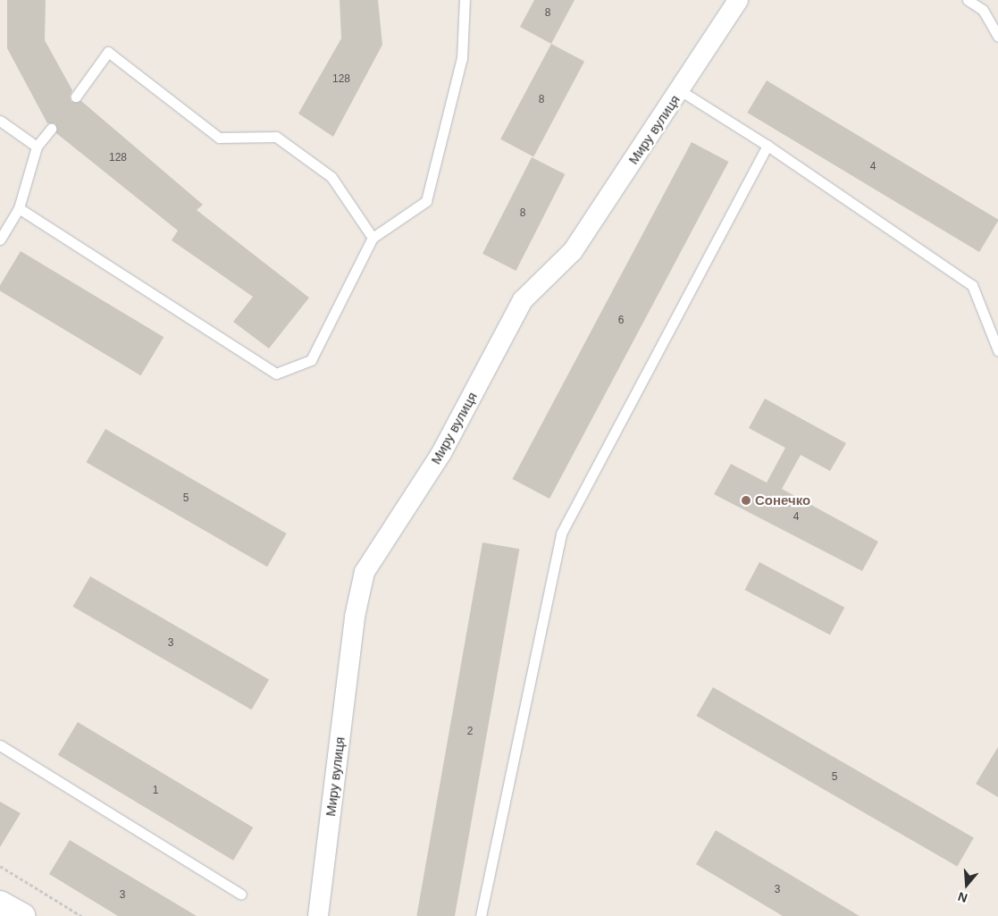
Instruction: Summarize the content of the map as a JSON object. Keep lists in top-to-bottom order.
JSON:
{
  "streets": {
    "street": ["Миру вулиця"]
  },
  "places": ["Сонечко"],
  "house_numbers": [
    "8",
    "128",
    "8",
    "128",
    "4",
    "8",
    "6",
    "5",
    "4",
    "3",
    "2",
    "5",
    "1",
    "3",
    "3"
  ],
  "north": "bottom"
}
